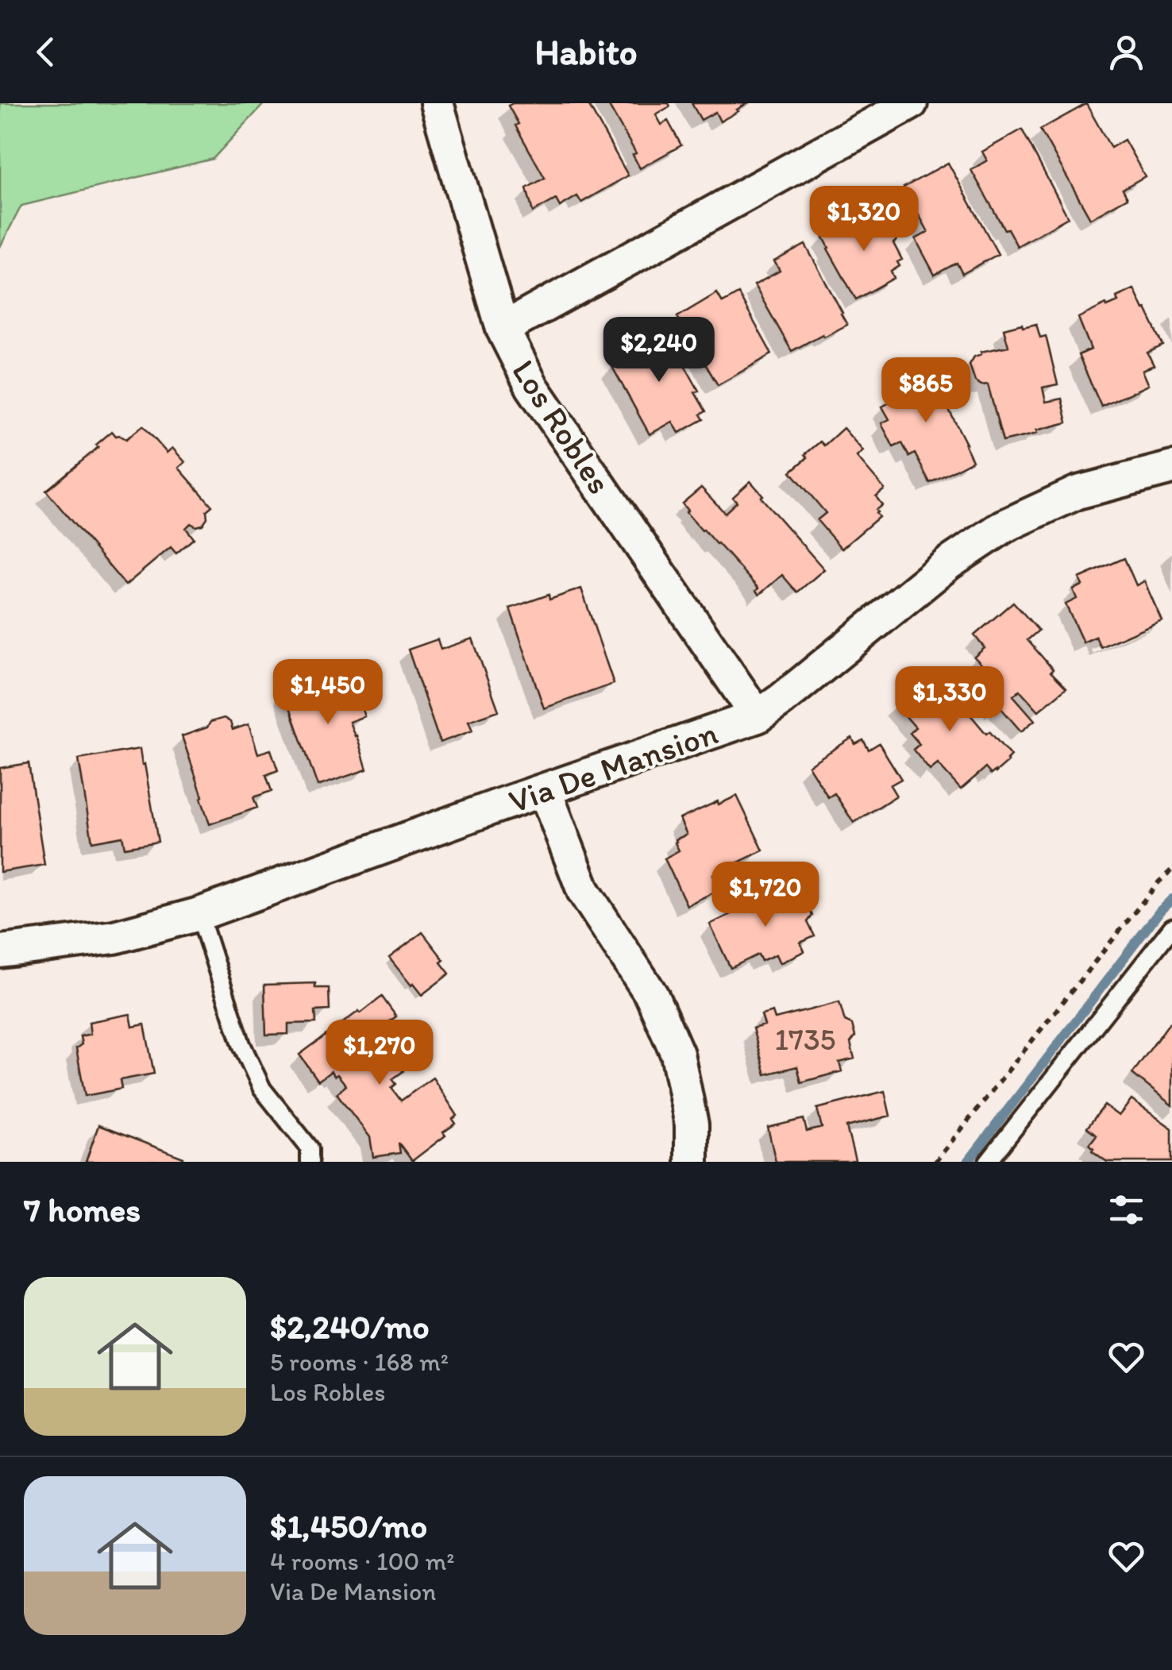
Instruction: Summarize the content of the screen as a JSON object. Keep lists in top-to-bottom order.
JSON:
{
  "streets": {
    "street": ["Los Robles", "Via De Mansion"]
  },
  "crossings": [
    ["Los Robles", "Via De Mansion"]
  ],
  "house_numbers": ["1735"],
  "page": {
    "header": "Habito",
    "price": [
      "$1,320",
      "$2,240",
      "$865",
      "$1,450",
      "$1,330",
      "$1,720",
      "$1,270"
    ],
    "heading": "7 homes",
    "list": [
      {
        "name": "$2,240/mo",
        "note": "5 rooms · 168 m² · Los Robles"
      },
      {
        "name": "$1,450/mo",
        "note": "4 rooms · 100 m² · Via De Mansion"
      }
    ]
  }
}
